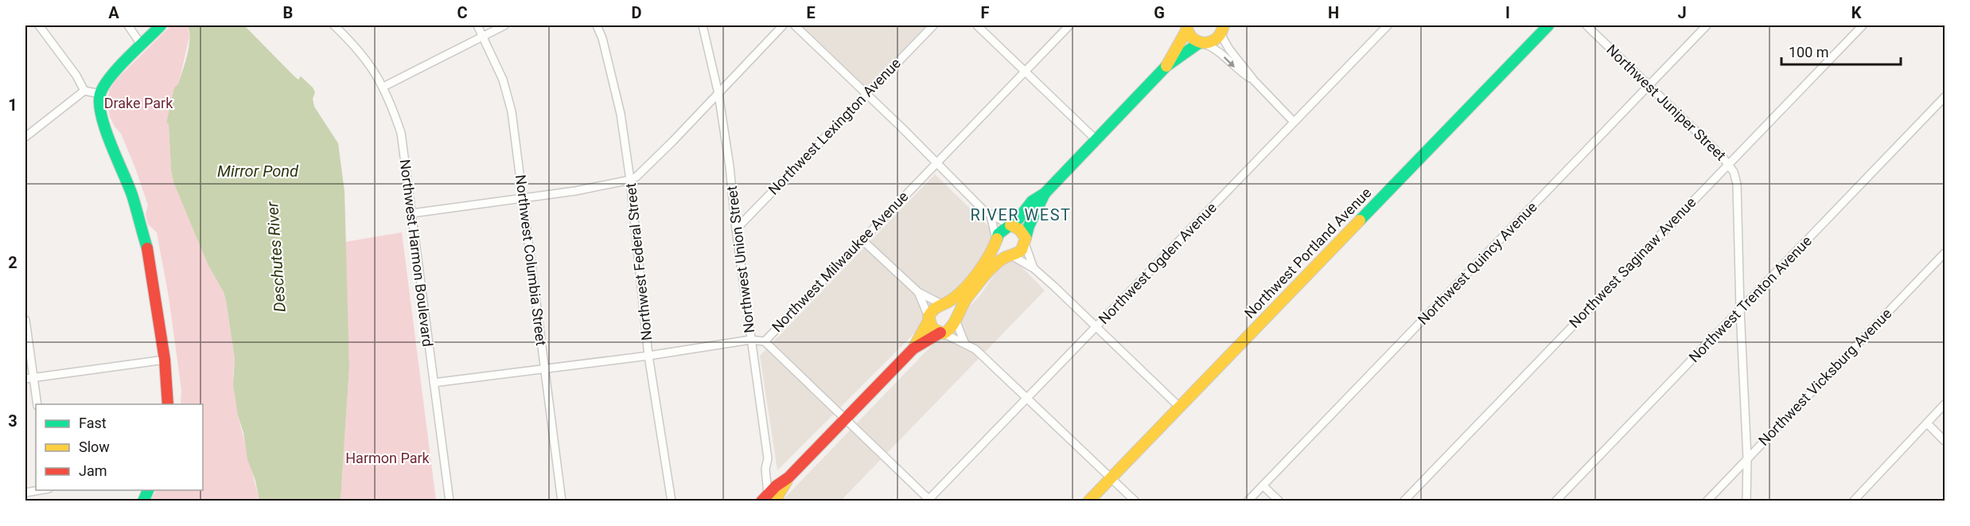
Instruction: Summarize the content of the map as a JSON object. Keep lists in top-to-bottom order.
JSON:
{
  "streets": {
    "street": [
      "Northwest Juniper Street",
      "Northwest Lexington Avenue",
      "Northwest Harmon Boulevard",
      "Northwest Portland Avenue",
      "Northwest Union Street",
      "Northwest Columbia Street",
      "Northwest Federal Street",
      "Northwest Milwaukee Avenue",
      "Northwest Saginaw Avenue",
      "Northwest Ogden Avenue",
      "Northwest Quincy Avenue",
      "Northwest Trenton Avenue",
      "Northwest Vicksburg Avenue"
    ]
  },
  "crossings": [
    ["Northwest Juniper Street", "Northwest Saginaw Avenue"],
    ["Northwest Juniper Street", "Northwest Quincy Avenue"],
    ["Northwest Juniper Street", "Northwest Trenton Avenue"],
    ["Northwest Juniper Street", "Northwest Vicksburg Avenue"],
    ["Northwest Lexington Avenue", "Northwest Union Street"],
    ["Northwest Harmon Boulevard", "Northwest Milwaukee Avenue"],
    ["Northwest Union Street", "Northwest Milwaukee Avenue"],
    ["Northwest Columbia Street", "Northwest Milwaukee Avenue"],
    ["Northwest Federal Street", "Northwest Milwaukee Avenue"]
  ],
  "districts": ["RIVER WEST"],
  "water": ["Mirror Pond", "Deschutes River"],
  "parks": ["Drake Park", "Harmon Park"],
  "legend": ["Fast", "Slow", "Jam"],
  "scale_bar": "100 m",
  "grid": {
    "columns": [
      "A",
      "B",
      "C",
      "D",
      "E",
      "F",
      "G",
      "H",
      "I",
      "J",
      "K"
    ],
    "rows": ["1", "2", "3"]
  }
}
